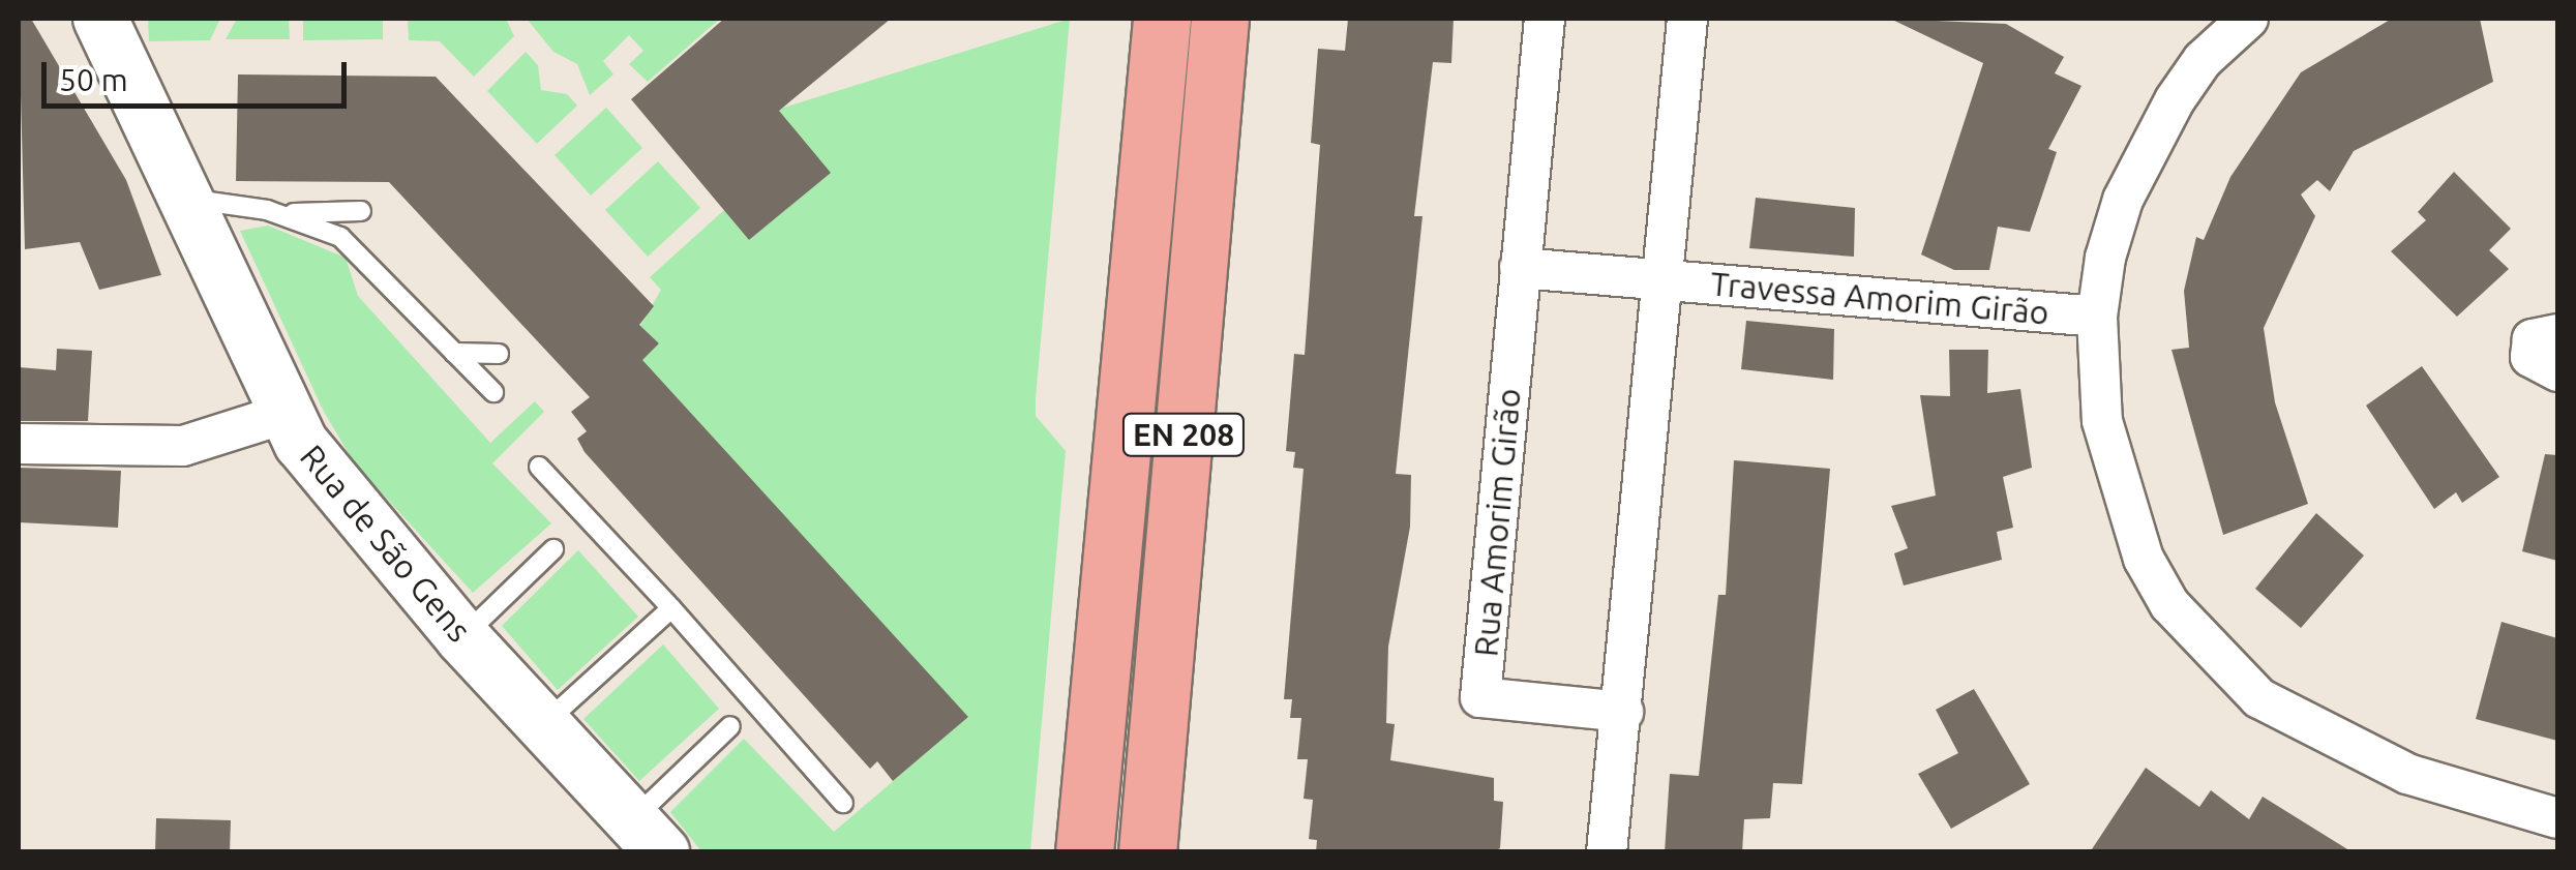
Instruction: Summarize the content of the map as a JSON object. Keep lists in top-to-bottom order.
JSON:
{
  "streets": {
    "main road": ["EN 208", "Rua de São Gens"],
    "street": ["Travessa Amorim Girão", "Rua Amorim Girão"]
  },
  "scale_bar": "50 m"
}
